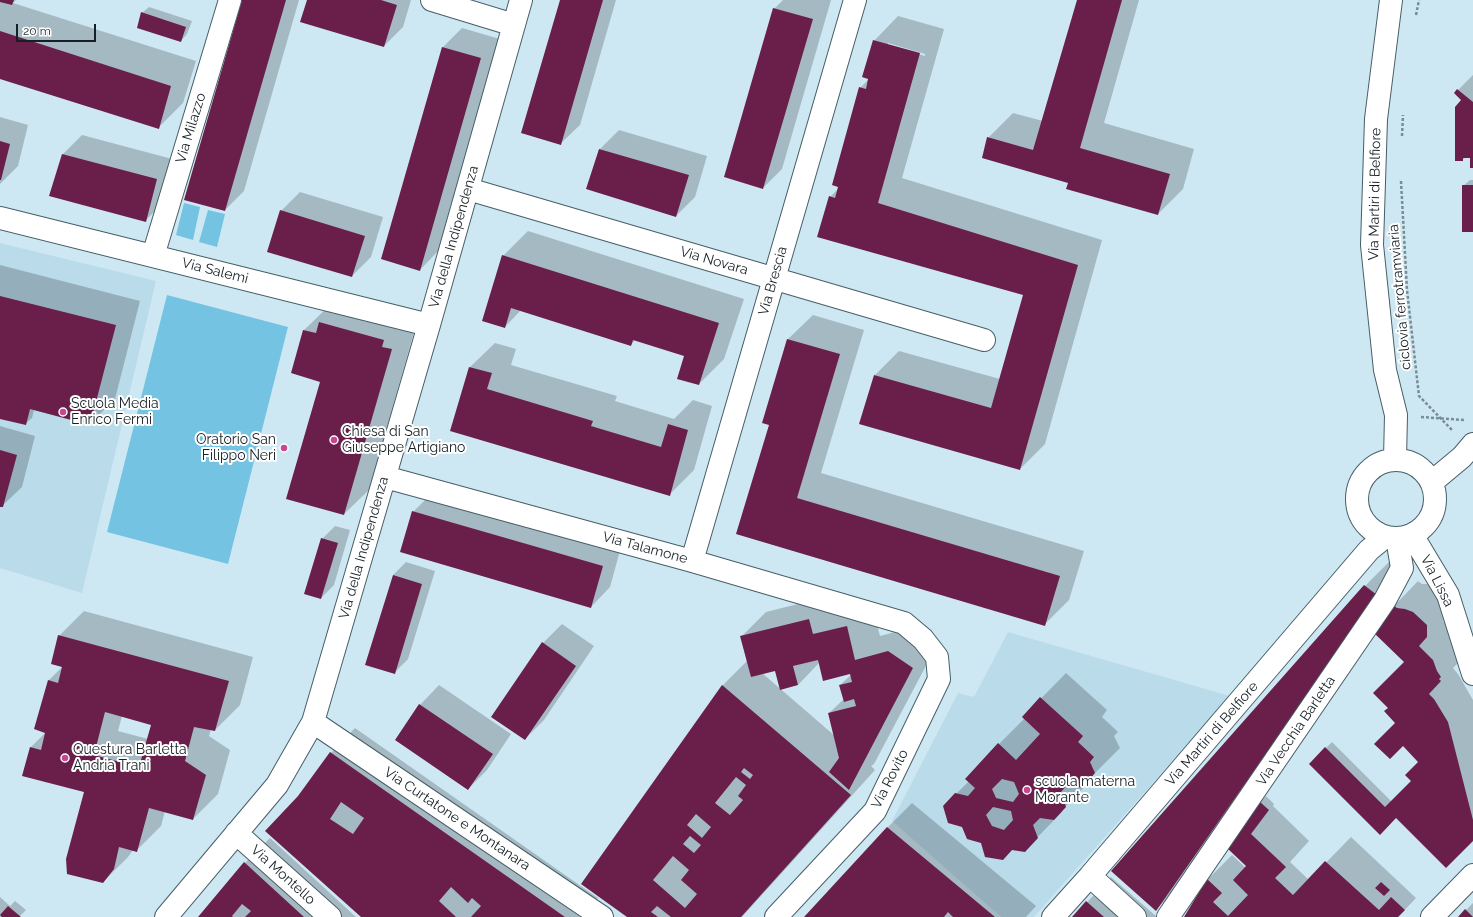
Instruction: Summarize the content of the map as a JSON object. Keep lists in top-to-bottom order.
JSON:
{
  "streets": {
    "street": [
      "Via Milazzo",
      "Via Martiri di Belfiore",
      "Via della Indipendenza",
      "Via Novara",
      "Via Salemi",
      "Via Brescia",
      "Via Talamone",
      "Via Lissa",
      "Via Vecchia Barletta",
      "Via Rovito",
      "Via Curtatone e Montanara",
      "Via Montello"
    ],
    "path": ["ciclovia ferrotramviaria"]
  },
  "crossings": [
    ["Via Milazzo", "Via Salemi"],
    ["Via Martiri di Belfiore", "Via Lissa"],
    ["Via Martiri di Belfiore", "Via Vecchia Barletta"],
    ["Via della Indipendenza", "Via Novara"],
    ["Via della Indipendenza", "Via Salemi"],
    ["Via della Indipendenza", "Via Talamone"],
    ["Via della Indipendenza", "Via Curtatone e Montanara"],
    ["Via della Indipendenza", "Via Montello"],
    ["Via Novara", "Via Brescia"],
    ["Via Brescia", "Via Talamone"],
    ["Via Talamone", "Via Rovito"],
    ["Via Lissa", "Via Vecchia Barletta"]
  ],
  "places": [
    "Scuola Media Enrico Fermi",
    "Chiesa di San Giuseppe Artigiano",
    "Oratorio San Filippo Neri",
    "Questura Barletta Andria Trani",
    "scuola materna Morante"
  ],
  "scale_bar": "20 m"
}
